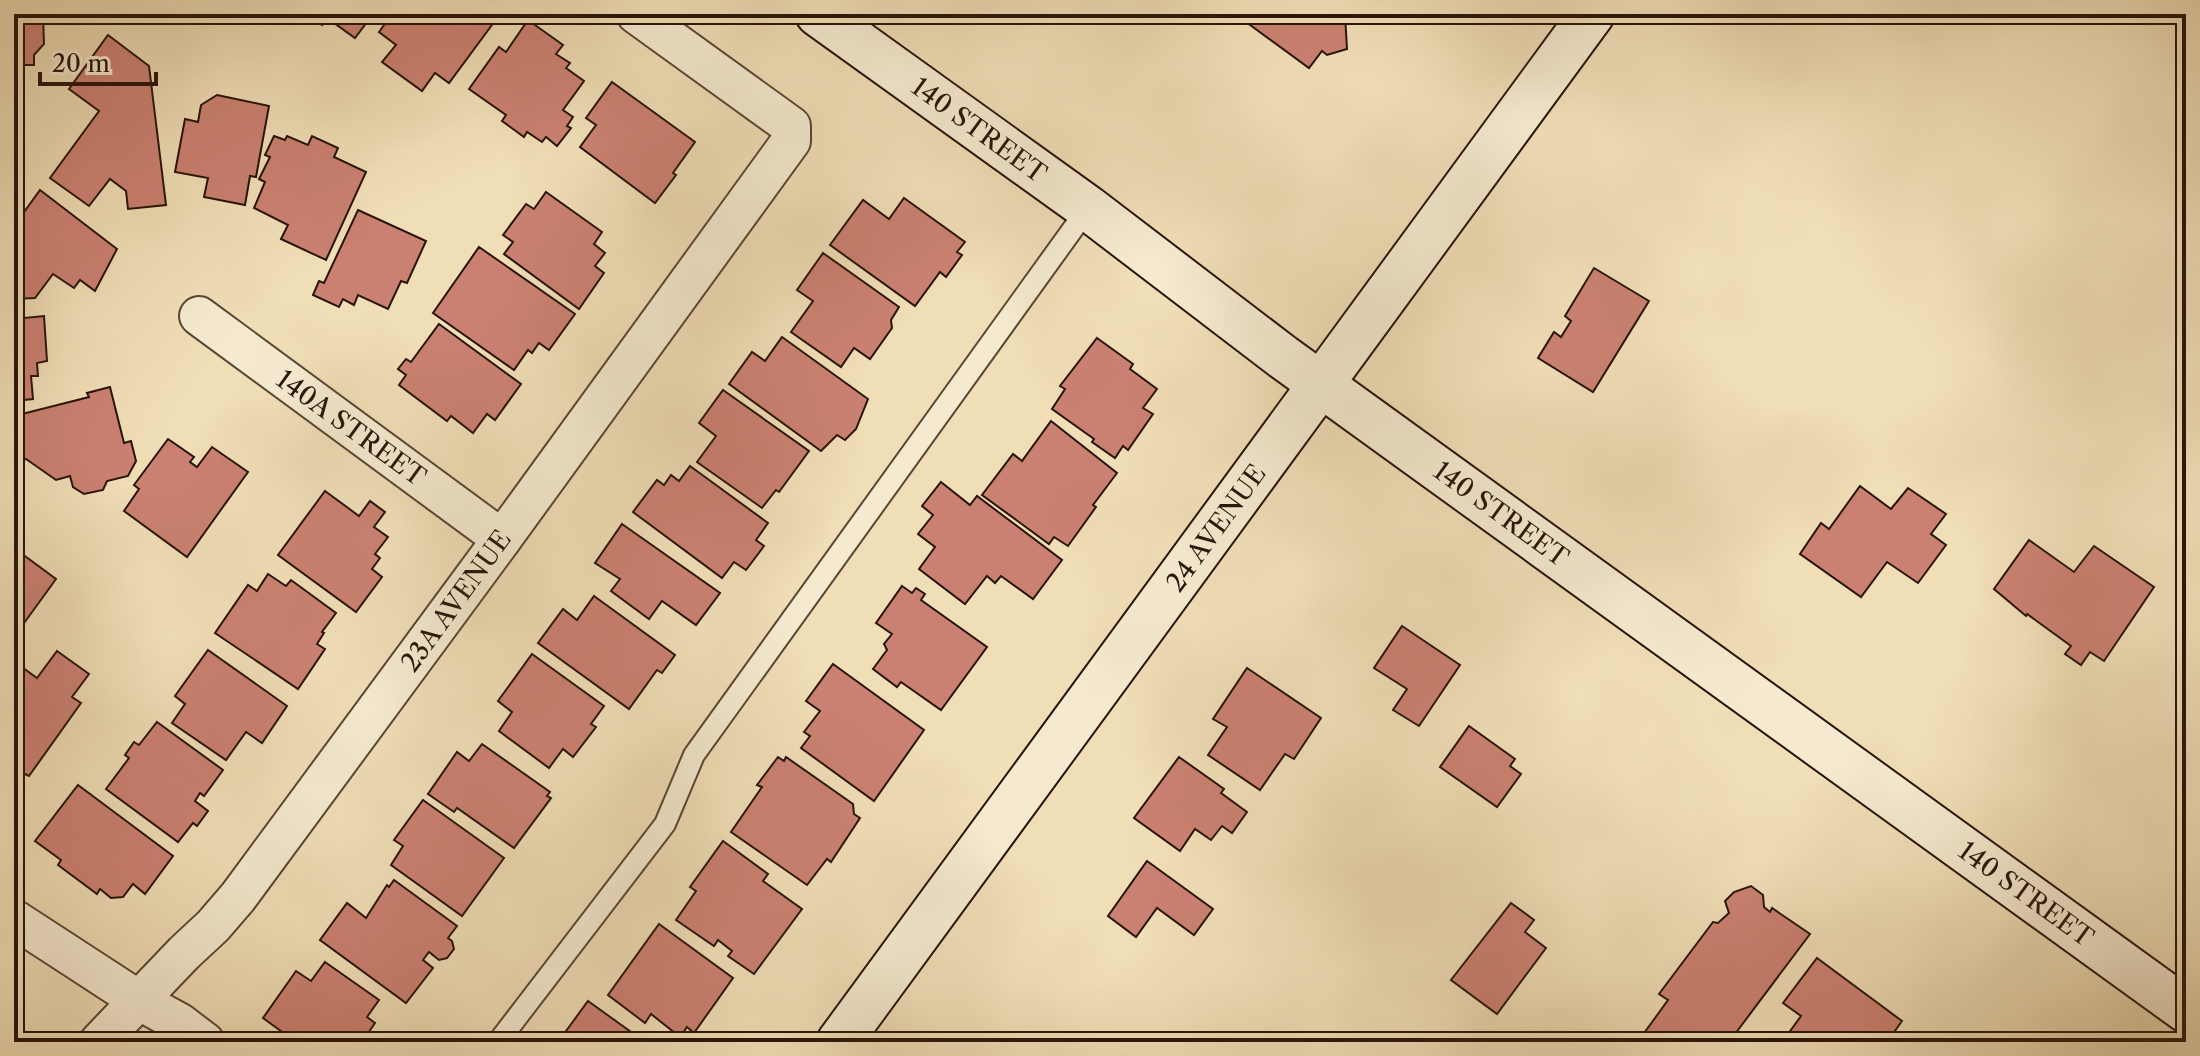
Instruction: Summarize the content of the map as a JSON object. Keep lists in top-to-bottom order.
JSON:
{
  "streets": {
    "main road": ["140 STREET", "24 AVENUE"],
    "street": ["140A STREET", "23A AVENUE"]
  },
  "crossings": [
    ["140 STREET", "24 AVENUE"],
    ["140A STREET", "23A AVENUE"]
  ],
  "scale_bar": "20 m"
}
